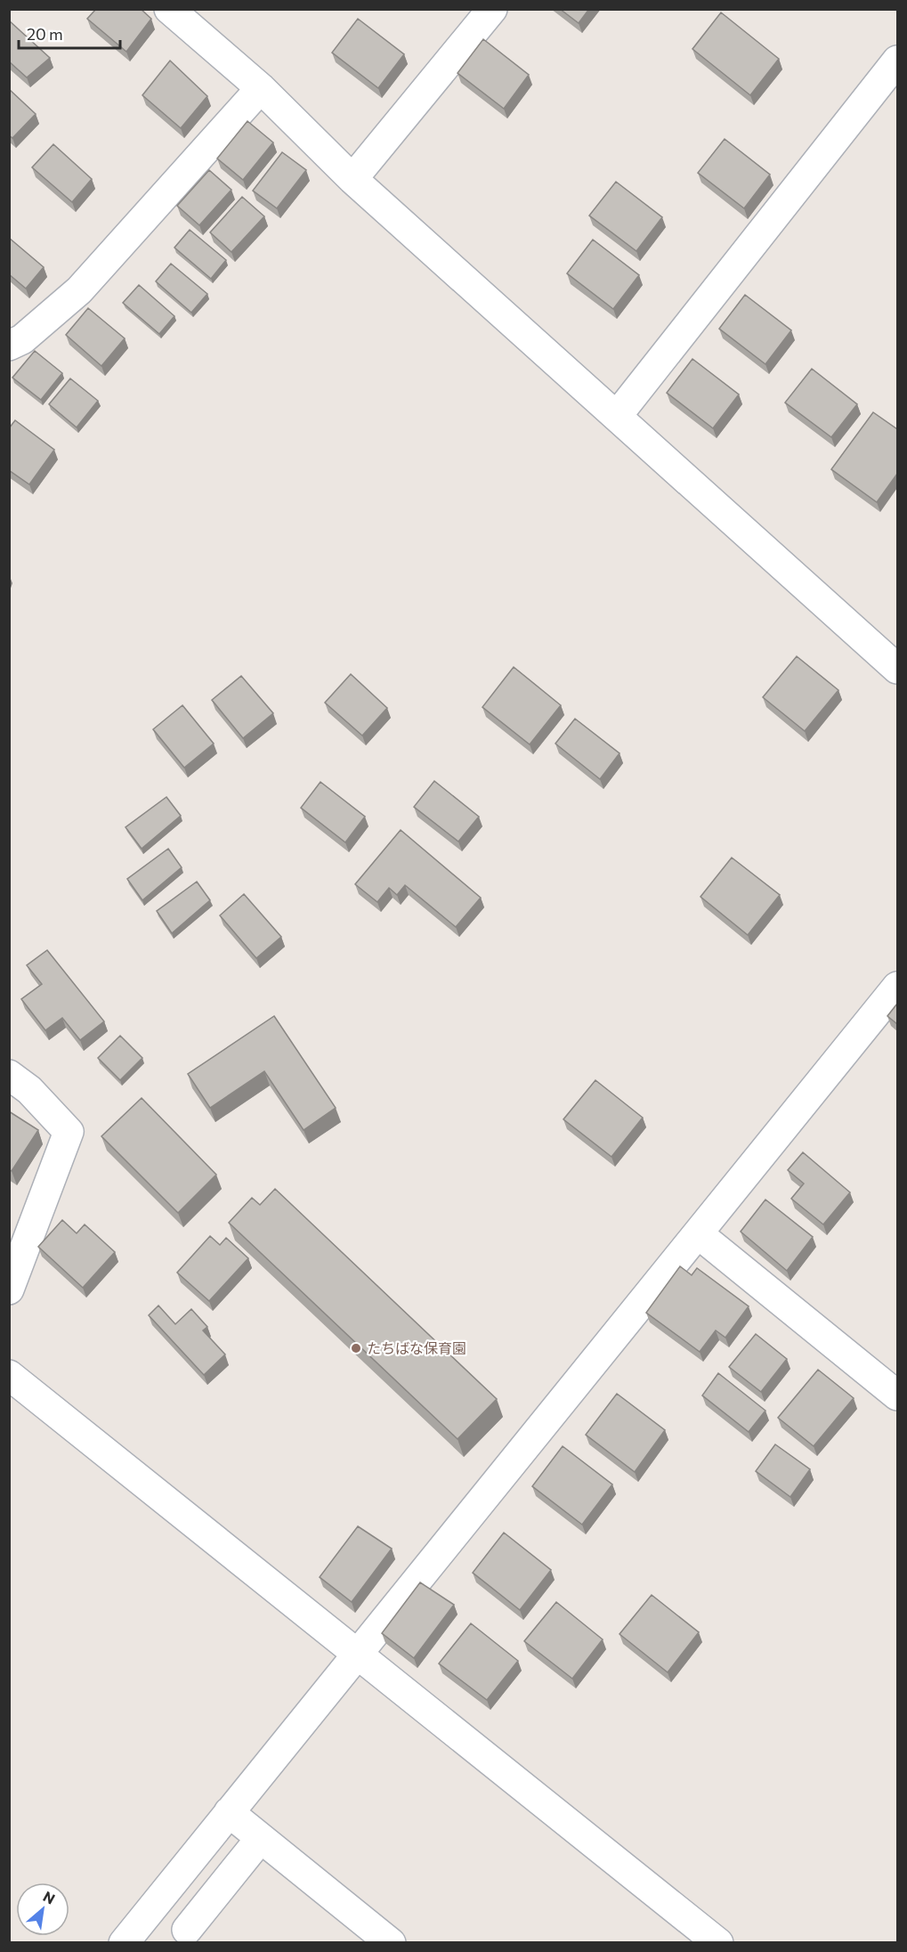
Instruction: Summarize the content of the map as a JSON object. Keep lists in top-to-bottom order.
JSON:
{
  "places": ["たちばな保育園"],
  "scale_bar": "20 m",
  "north": "top right"
}
